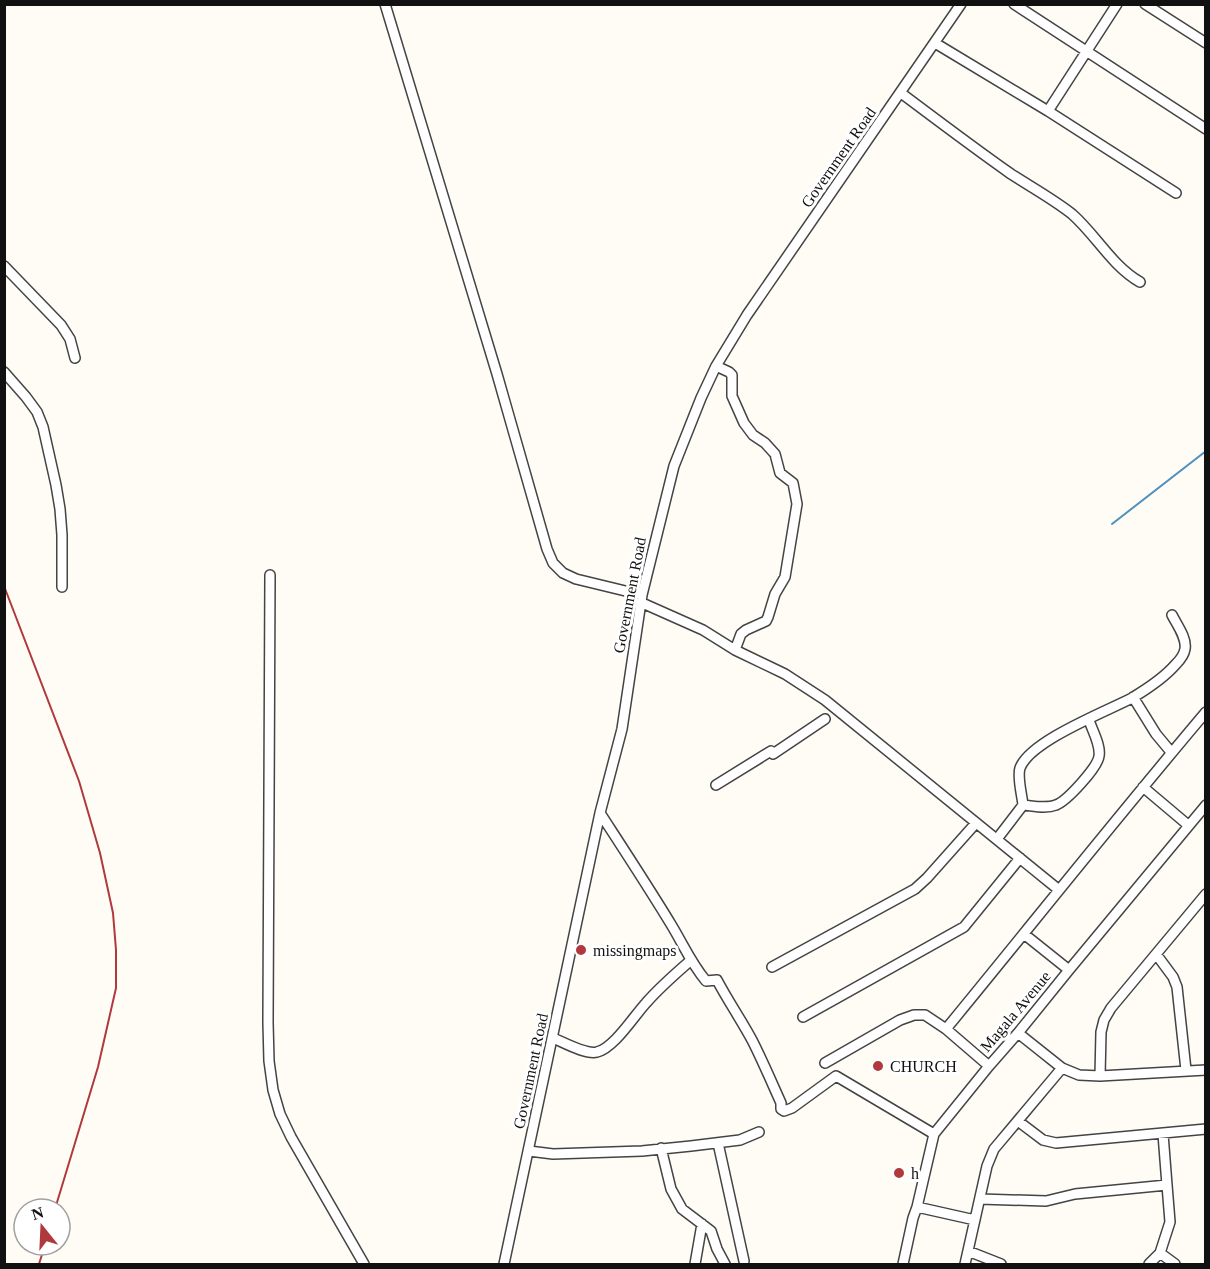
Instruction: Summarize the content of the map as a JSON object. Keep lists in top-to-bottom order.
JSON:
{
  "streets": {
    "street": ["Government Road", "Magala Avenue"]
  },
  "places": ["missingmaps", "CHURCH", "h"],
  "north": "top"
}
